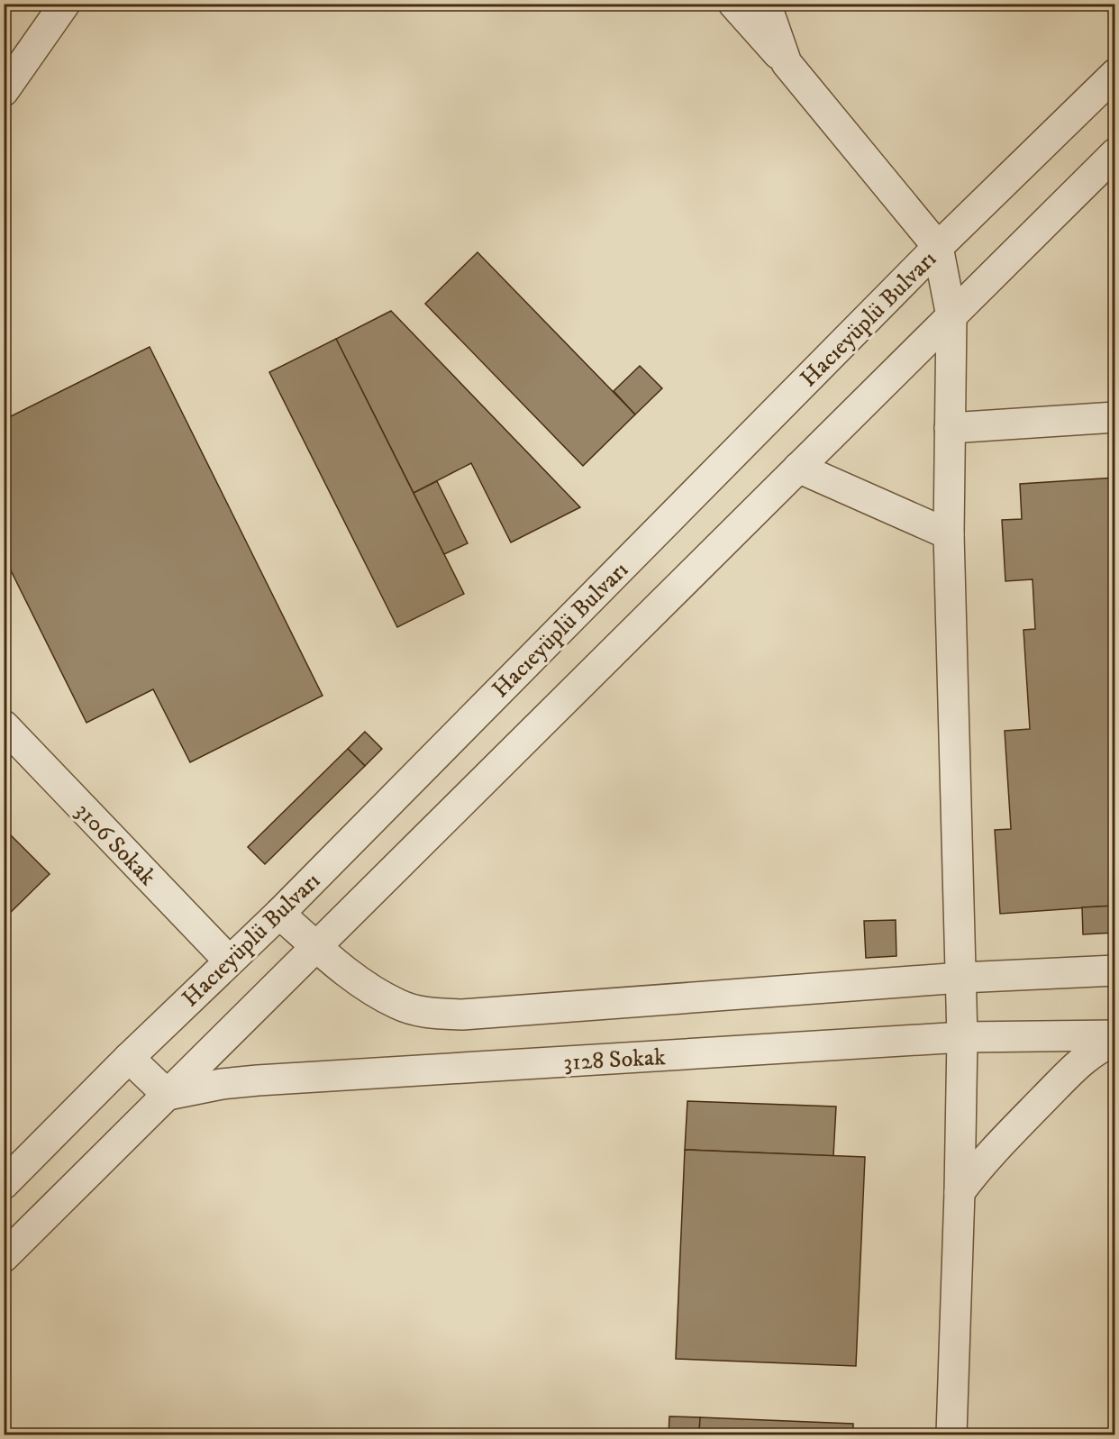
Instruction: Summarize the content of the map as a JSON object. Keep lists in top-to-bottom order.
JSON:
{
  "streets": {
    "street": ["Hacıeyüplü Bulvarı", "3106 Sokak", "3128 Sokak"]
  },
  "crossings": [
    ["Hacıeyüplü Bulvarı", "3106 Sokak"]
  ]
}
